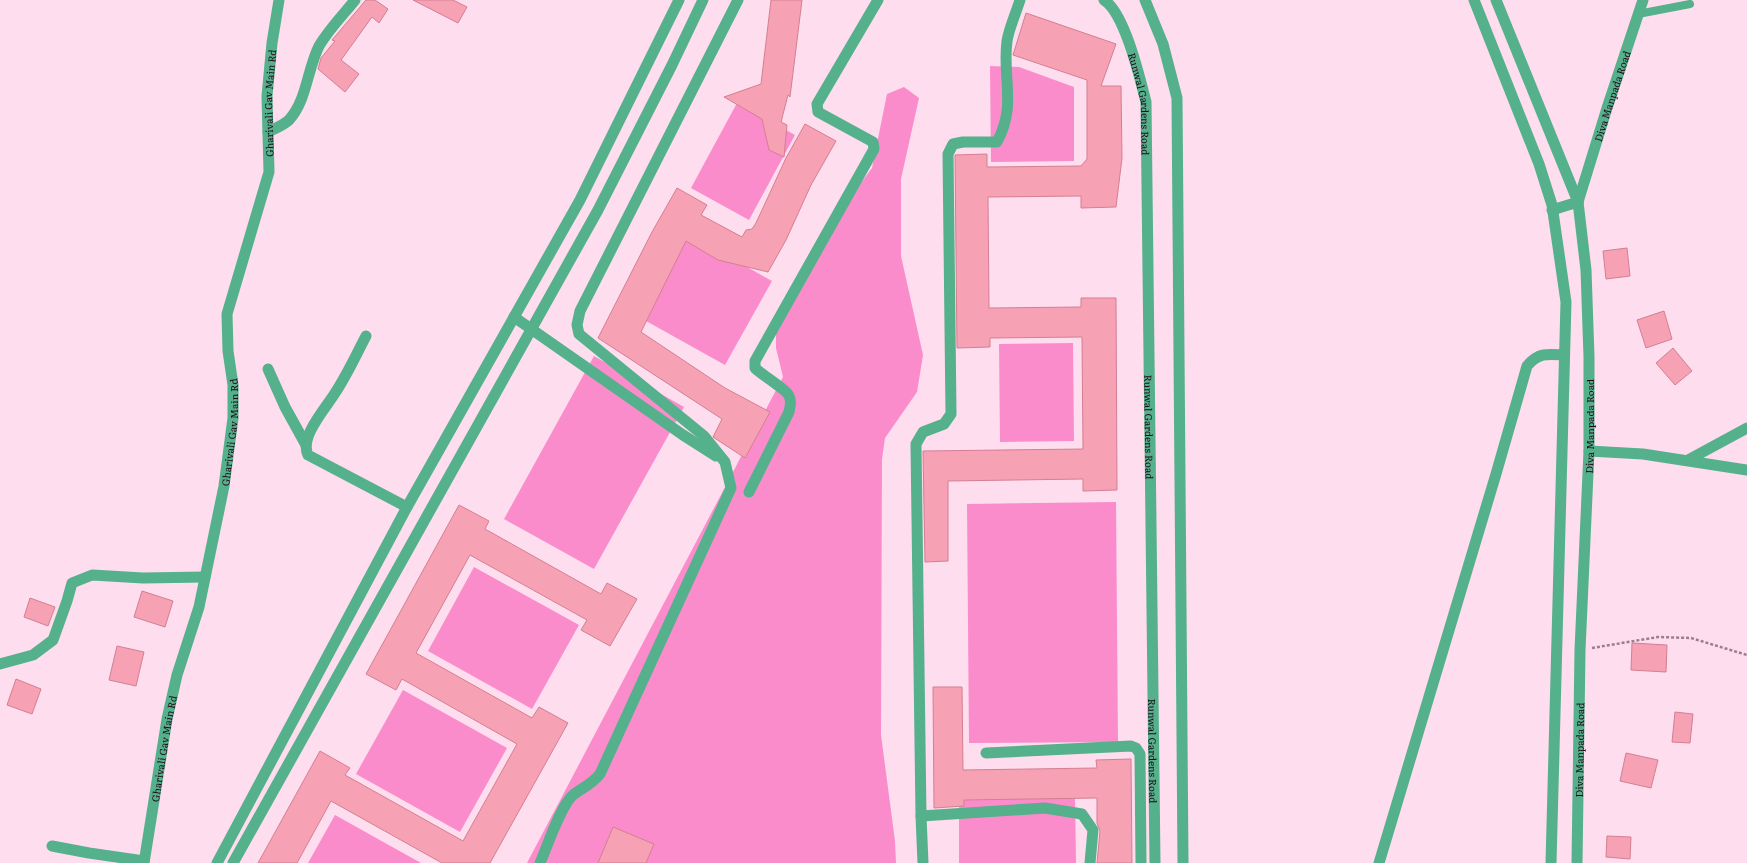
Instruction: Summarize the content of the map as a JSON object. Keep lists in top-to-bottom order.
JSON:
{
  "streets": {
    "street": ["Diva Manpada Road", "Gharivali Gav Main Rd", "Runwal Gardens Road"]
  }
}
